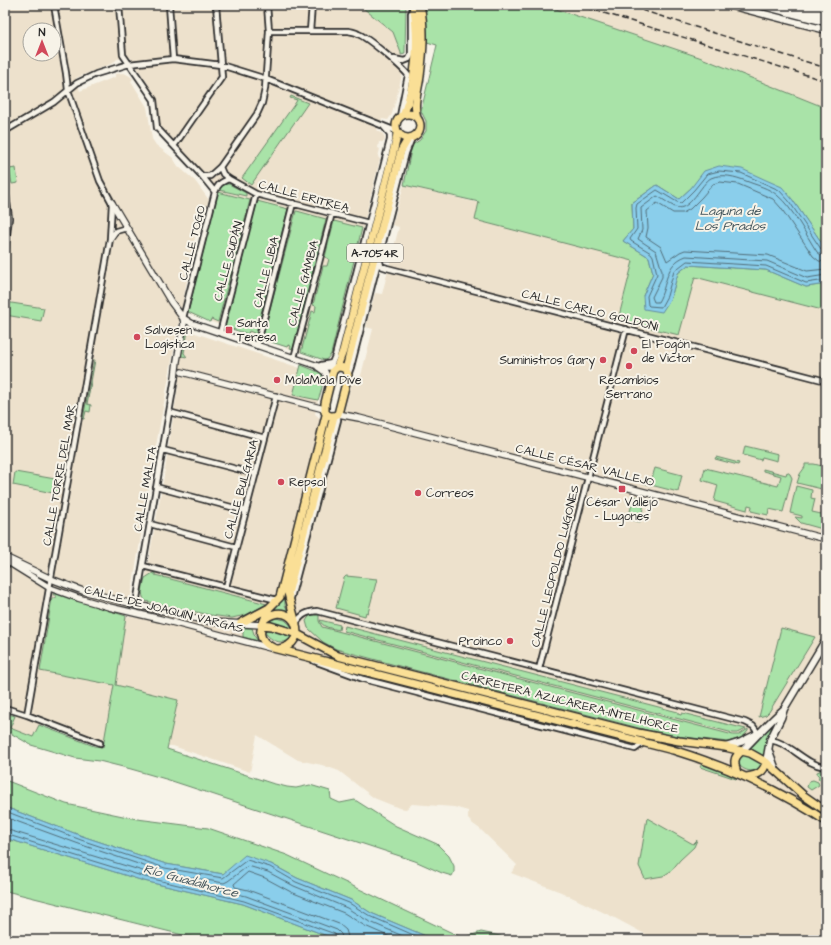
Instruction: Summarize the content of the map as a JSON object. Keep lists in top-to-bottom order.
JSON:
{
  "streets": {
    "main road": ["A-7054R", "CARRETERA AZUCARERA-INTELHORCE"],
    "street": [
      "CALLE ERITREA",
      "CALLE TOGO",
      "CALLE SUDÁN",
      "CALLE LIBIA",
      "CALLE GAMBIA",
      "CALLE CARLO GOLDONI",
      "CALLE CÉSAR VALLEJO",
      "CALLE TORRE DEL MAR",
      "CALLE MALTA",
      "CALLE BULGARIA",
      "CALLE LEOPOLDO LUGONES",
      "CALLE DE JOAQUÍN VARGAS"
    ]
  },
  "crossings": [
    ["CALLE ERITREA", "CALLE TOGO"],
    ["CALLE ERITREA", "CALLE SUDÁN"],
    ["CALLE ERITREA", "CALLE LIBIA"],
    ["CALLE ERITREA", "CALLE GAMBIA"],
    ["CALLE TOGO", "CALLE MALTA"],
    ["A-7054R", "CALLE CÉSAR VALLEJO"],
    ["CALLE CARLO GOLDONI", "CALLE LEOPOLDO LUGONES"],
    ["CALLE CÉSAR VALLEJO", "CALLE BULGARIA"],
    ["CALLE CÉSAR VALLEJO", "CALLE LEOPOLDO LUGONES"],
    ["CALLE TORRE DEL MAR", "CALLE DE JOAQUÍN VARGAS"],
    ["CALLE MALTA", "CALLE DE JOAQUÍN VARGAS"],
    ["CALLE LEOPOLDO LUGONES", "CARRETERA AZUCARERA-INTELHORCE"],
    ["CALLE DE JOAQUÍN VARGAS", "CARRETERA AZUCARERA-INTELHORCE"]
  ],
  "water": ["Laguna de Los Prados", "Río Guadalhorce"],
  "places": {
    "transit": ["Santa Teresa", "César Vallejo - Lugones"],
    "other": [
      "Salvesen Logística",
      "El Fogón de Victor",
      "Suministros Gary",
      "Recambios Serrano",
      "MolaMola Dive",
      "Repsol",
      "Correos",
      "Proinco"
    ]
  },
  "north": "top"
}
